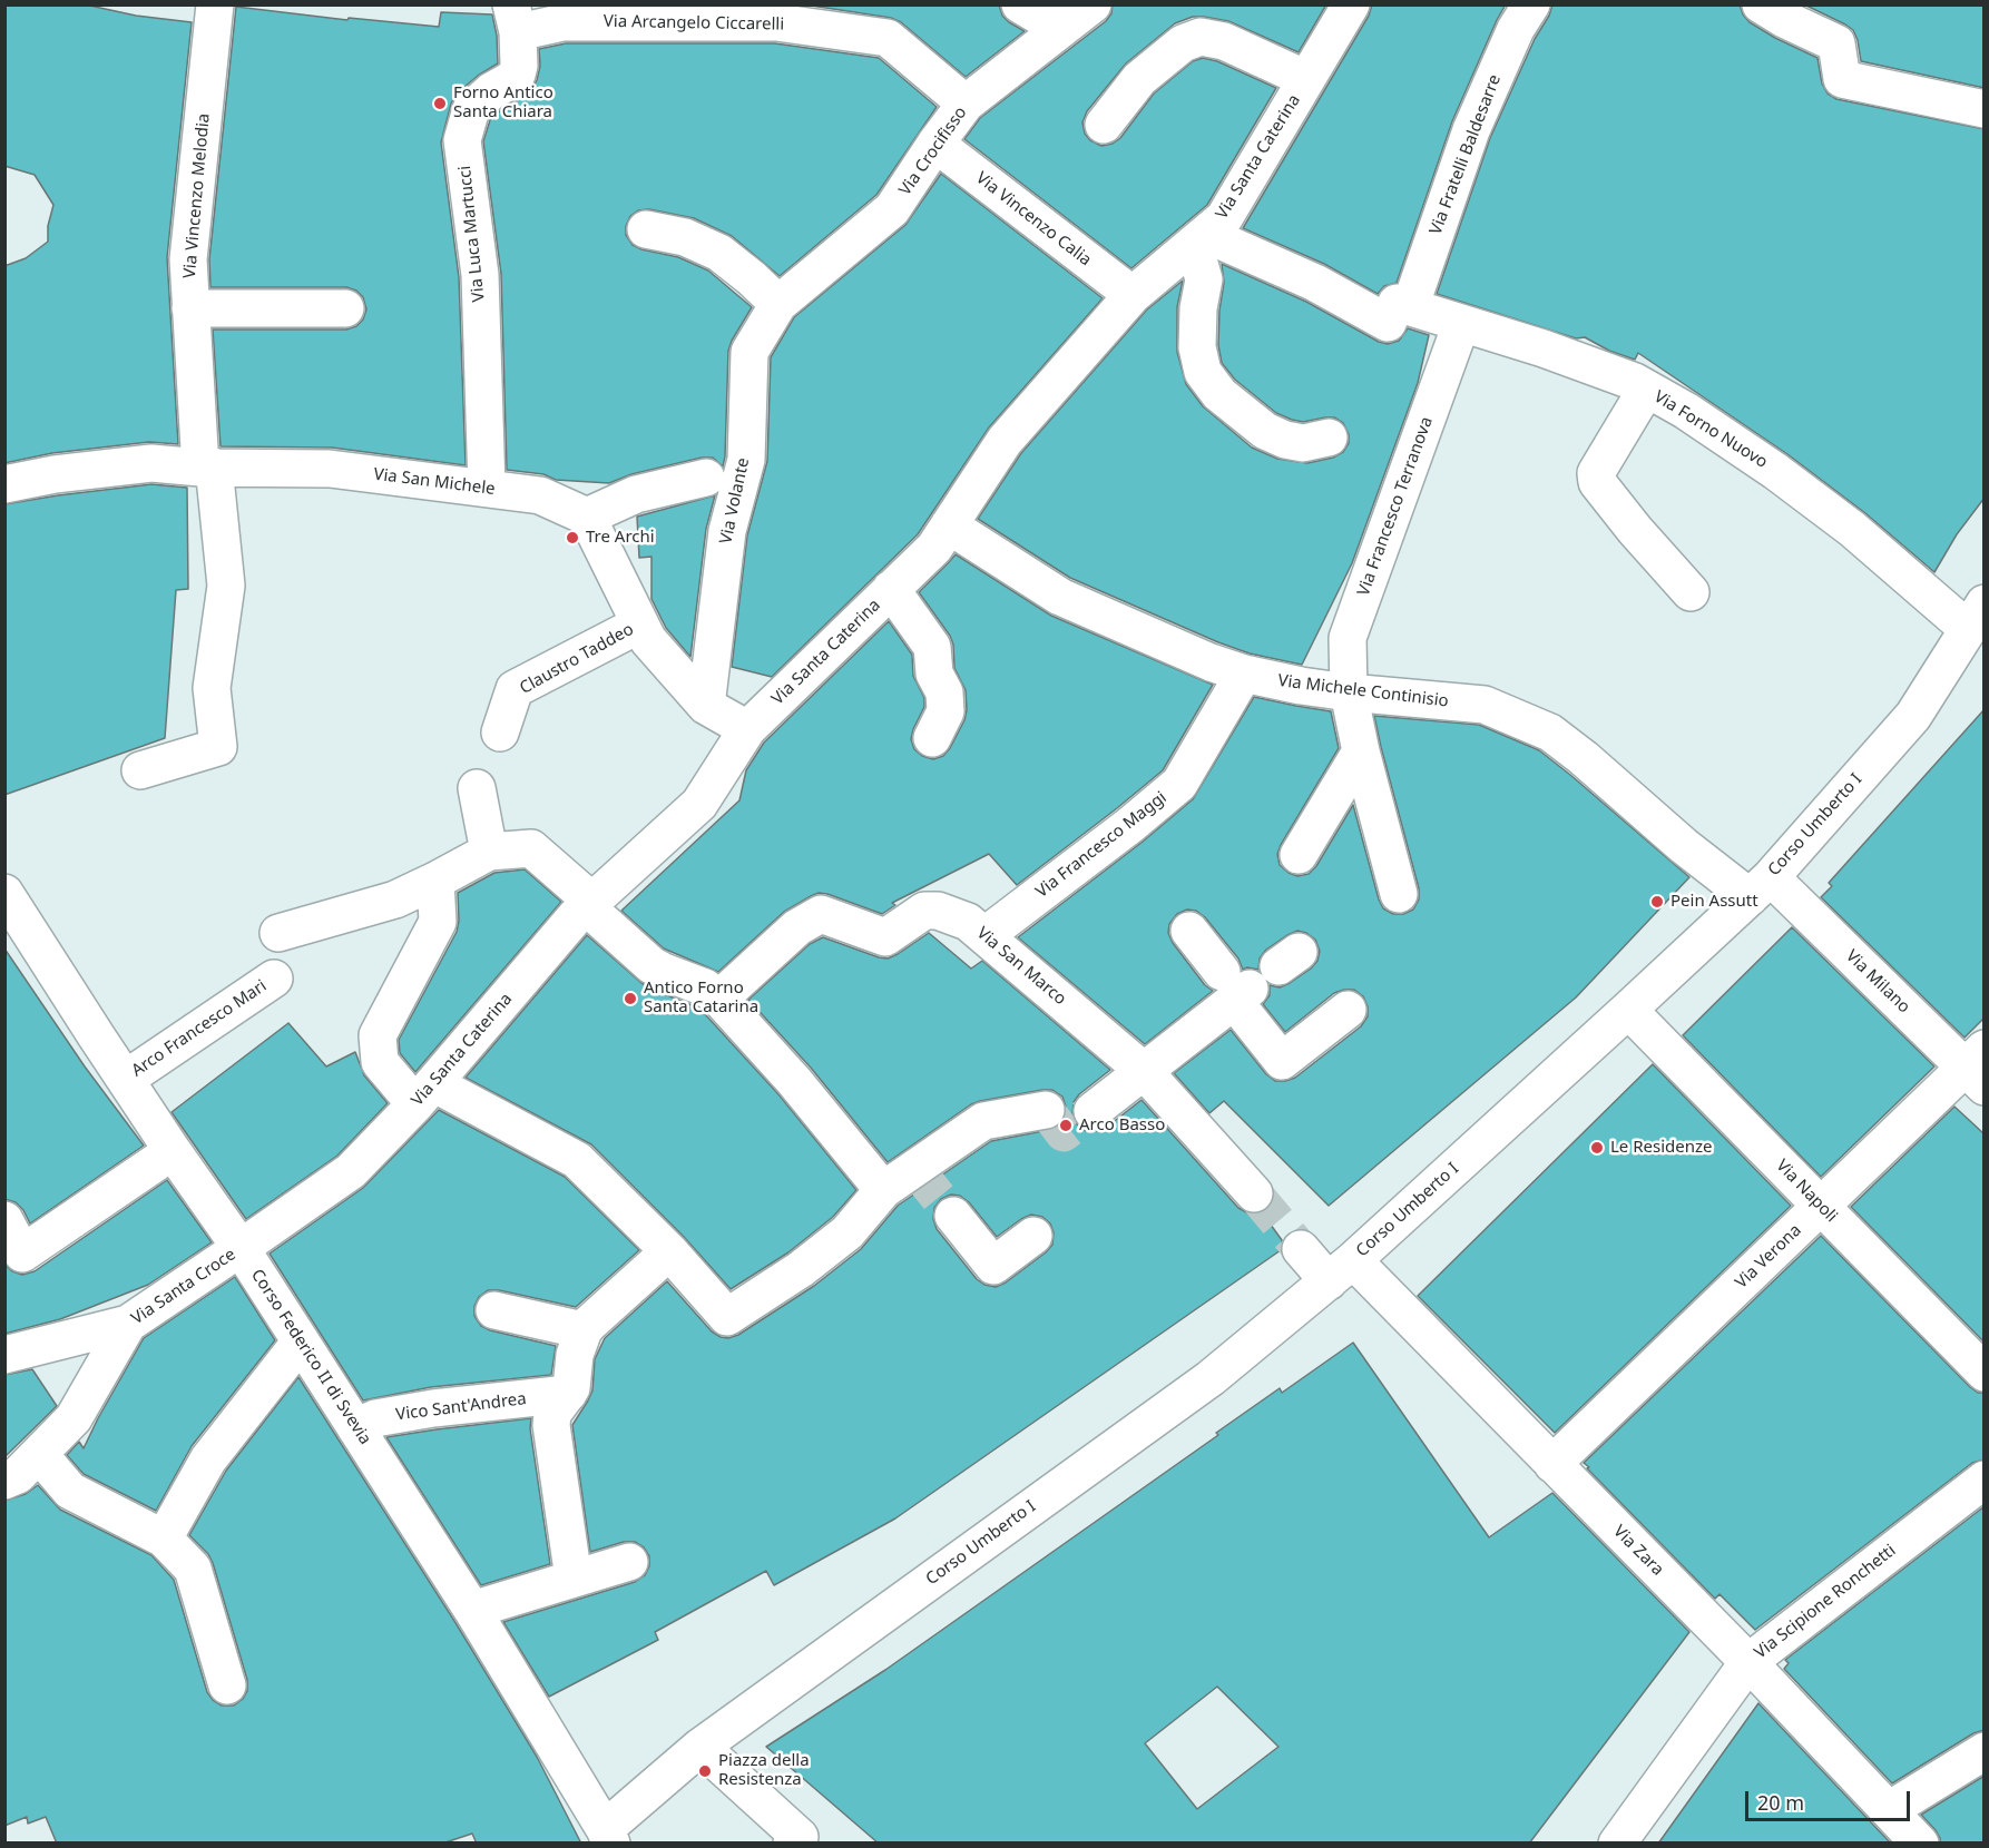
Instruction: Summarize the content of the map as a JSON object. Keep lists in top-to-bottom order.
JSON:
{
  "streets": {
    "street": [
      "Via Arcangelo Ciccarelli",
      "Via Crocifisso",
      "Via Fratelli Baldesarre",
      "Via Santa Caterina",
      "Via Vincenzo Melodia",
      "Via Vincenzo Calia",
      "Via Luca Martucci",
      "Via Forno Nuovo",
      "Via San Michele",
      "Via Volante",
      "Via Francesco Terranova",
      "Claustro Taddeo",
      "Via Michele Continisio",
      "Corso Umberto I",
      "Via Francesco Maggi",
      "Via San Marco",
      "Via Milano",
      "Arco Francesco Mari",
      "Via Napoli",
      "Via Verona",
      "Via Santa Croce",
      "Corso Federico II di Svevia",
      "Vico Sant'Andrea",
      "Via Zara",
      "Via Scipione Ronchetti"
    ]
  },
  "crossings": [
    ["Via Arcangelo Ciccarelli", "Via Crocifisso"],
    ["Via Arcangelo Ciccarelli", "Via Luca Martucci"],
    ["Via Crocifisso", "Via Vincenzo Calia"],
    ["Via Crocifisso", "Via Volante"],
    ["Via Fratelli Baldesarre", "Via Forno Nuovo"],
    ["Via Santa Caterina", "Via Vincenzo Calia"],
    ["Via Santa Caterina", "Via Michele Continisio"],
    ["Via Santa Caterina", "Via Santa Croce"],
    ["Via Santa Caterina", "Corso Federico II di Svevia"],
    ["Via Vincenzo Melodia", "Via San Michele"],
    ["Via Luca Martucci", "Via San Michele"],
    ["Via Forno Nuovo", "Via Francesco Terranova"],
    ["Via Forno Nuovo", "Corso Umberto I"],
    ["Via Francesco Terranova", "Via Michele Continisio"],
    ["Via Michele Continisio", "Corso Umberto I"],
    ["Via Michele Continisio", "Via Francesco Maggi"],
    ["Via Michele Continisio", "Via Milano"],
    ["Corso Umberto I", "Via Milano"],
    ["Corso Umberto I", "Via Napoli"],
    ["Corso Umberto I", "Via Zara"],
    ["Via Francesco Maggi", "Via San Marco"],
    ["Via Milano", "Via Verona"],
    ["Arco Francesco Mari", "Corso Federico II di Svevia"],
    ["Via Napoli", "Via Verona"],
    ["Via Verona", "Via Zara"],
    ["Via Santa Croce", "Corso Federico II di Svevia"],
    ["Corso Federico II di Svevia", "Vico Sant'Andrea"],
    ["Via Zara", "Via Scipione Ronchetti"]
  ],
  "places": [
    "Forno Antico Santa Chiara",
    "Tre Archi",
    "Pein Assutt",
    "Antico Forno Santa Catarina",
    "Arco Basso",
    "Le Residenze",
    "Piazza della Resistenza"
  ],
  "scale_bar": "20 m"
}
